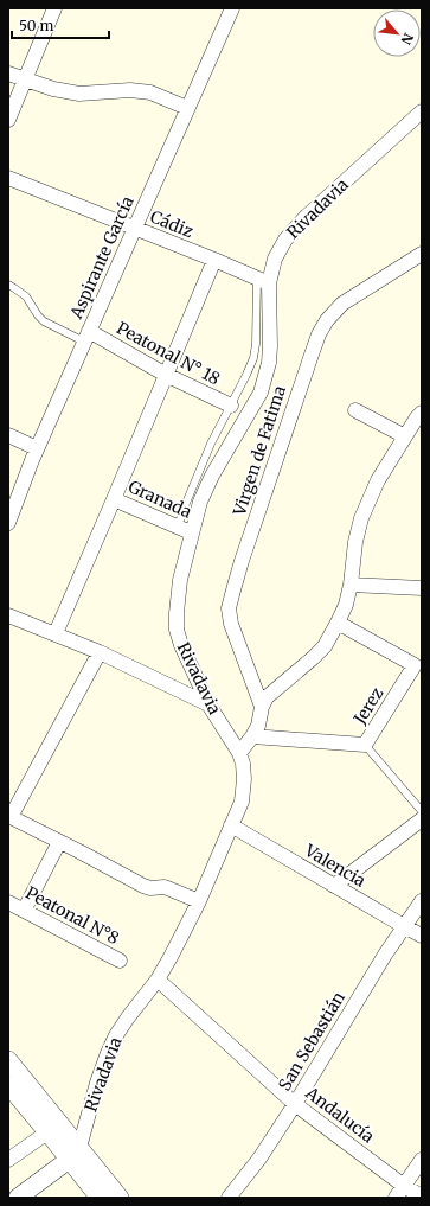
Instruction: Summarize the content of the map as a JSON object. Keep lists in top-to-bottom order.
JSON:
{
  "streets": {
    "street": [
      "Rivadavia",
      "Cádiz",
      "Aspirante García",
      "Peatonal N° 18",
      "Virgen de Fatima",
      "Granada",
      "Jerez",
      "Valencia",
      "Peatonal N°8",
      "San Sebastián",
      "Andalucía"
    ]
  },
  "crossings": [
    ["Rivadavia", "Cádiz"],
    ["Rivadavia", "Granada"],
    ["Rivadavia", "Valencia"],
    ["Rivadavia", "Andalucía"],
    ["Cádiz", "Aspirante García"],
    ["Aspirante García", "Peatonal N° 18"],
    ["Valencia", "San Sebastián"],
    ["San Sebastián", "Andalucía"]
  ],
  "scale_bar": "50 m",
  "north": "bottom right"
}
